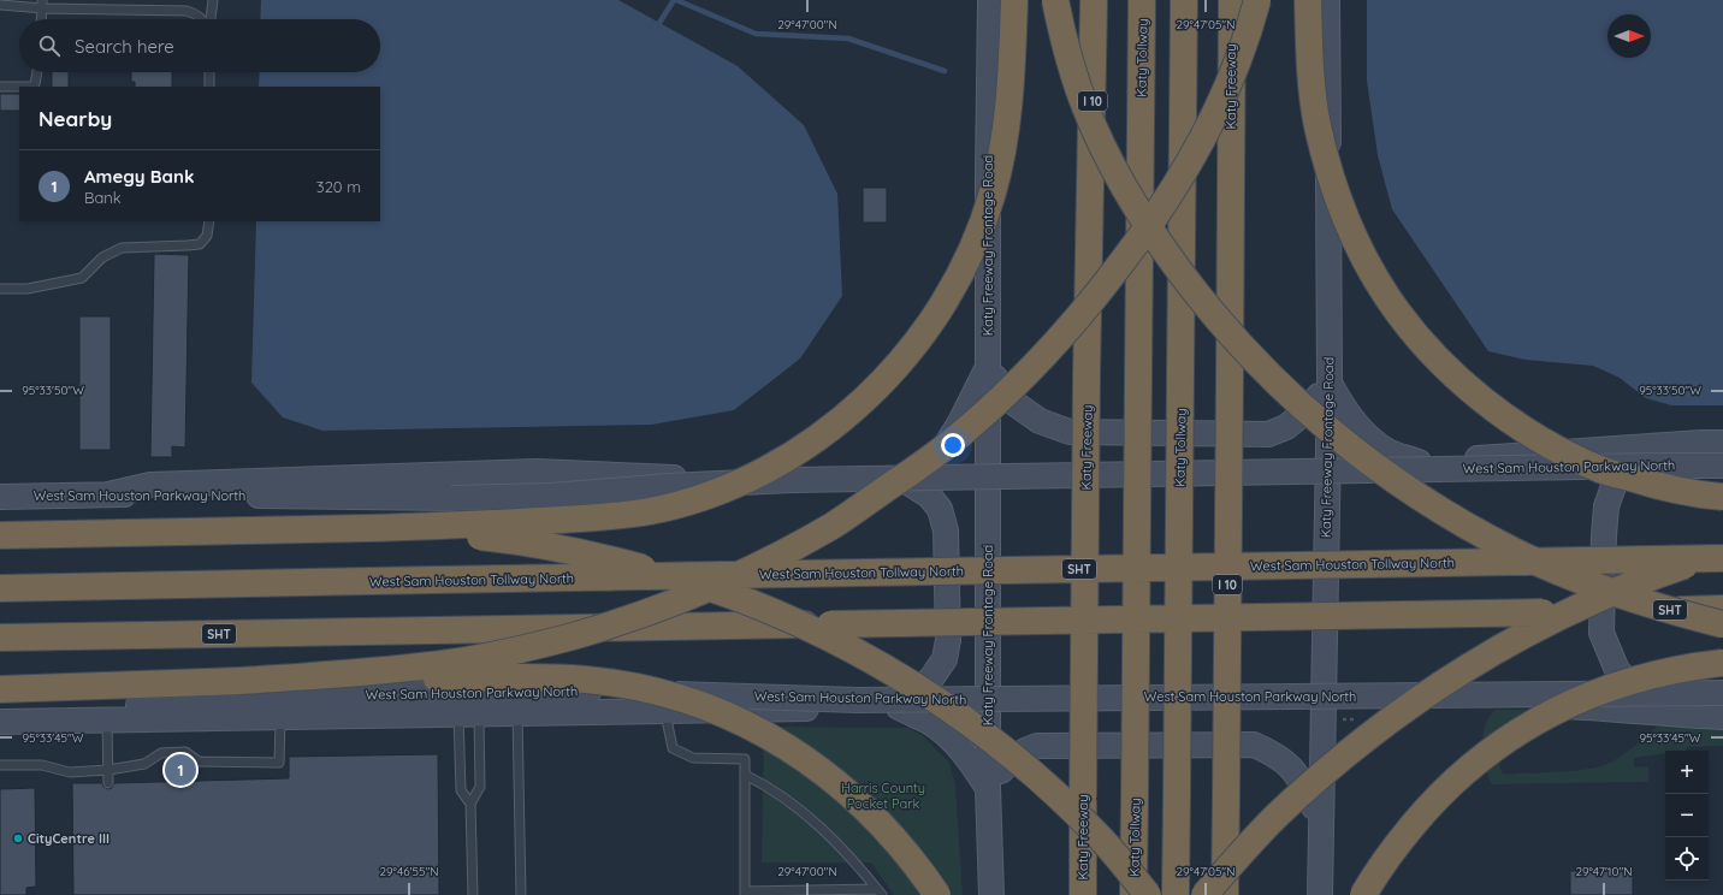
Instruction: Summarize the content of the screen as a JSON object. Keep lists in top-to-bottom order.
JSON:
{
  "streets": {
    "highway": [
      "Katy Tollway",
      "Katy Freeway",
      "I 10",
      "West Sam Houston Tollway North",
      "SHT"
    ],
    "main road": ["Katy Freeway Frontage Road", "West Sam Houston Parkway North"]
  },
  "parks": ["Harris County Pocket Park"],
  "places": ["CityCentre III"],
  "north": "right",
  "page": {
    "search": "Search here",
    "heading": "Nearby",
    "list": [
      {
        "mark": "1",
        "name": "Amegy Bank",
        "note": "Bank",
        "value": "320 m"
      }
    ],
    "map_buttons": ["+", "−"],
    "pins": "1"
  },
  "coordinates": [
    "29°47'00\"N",
    "29°47'05\"N",
    "95°33'50\"W",
    "95°33'45\"W",
    "29°46'55\"N",
    "29°47'10\"N"
  ]
}
